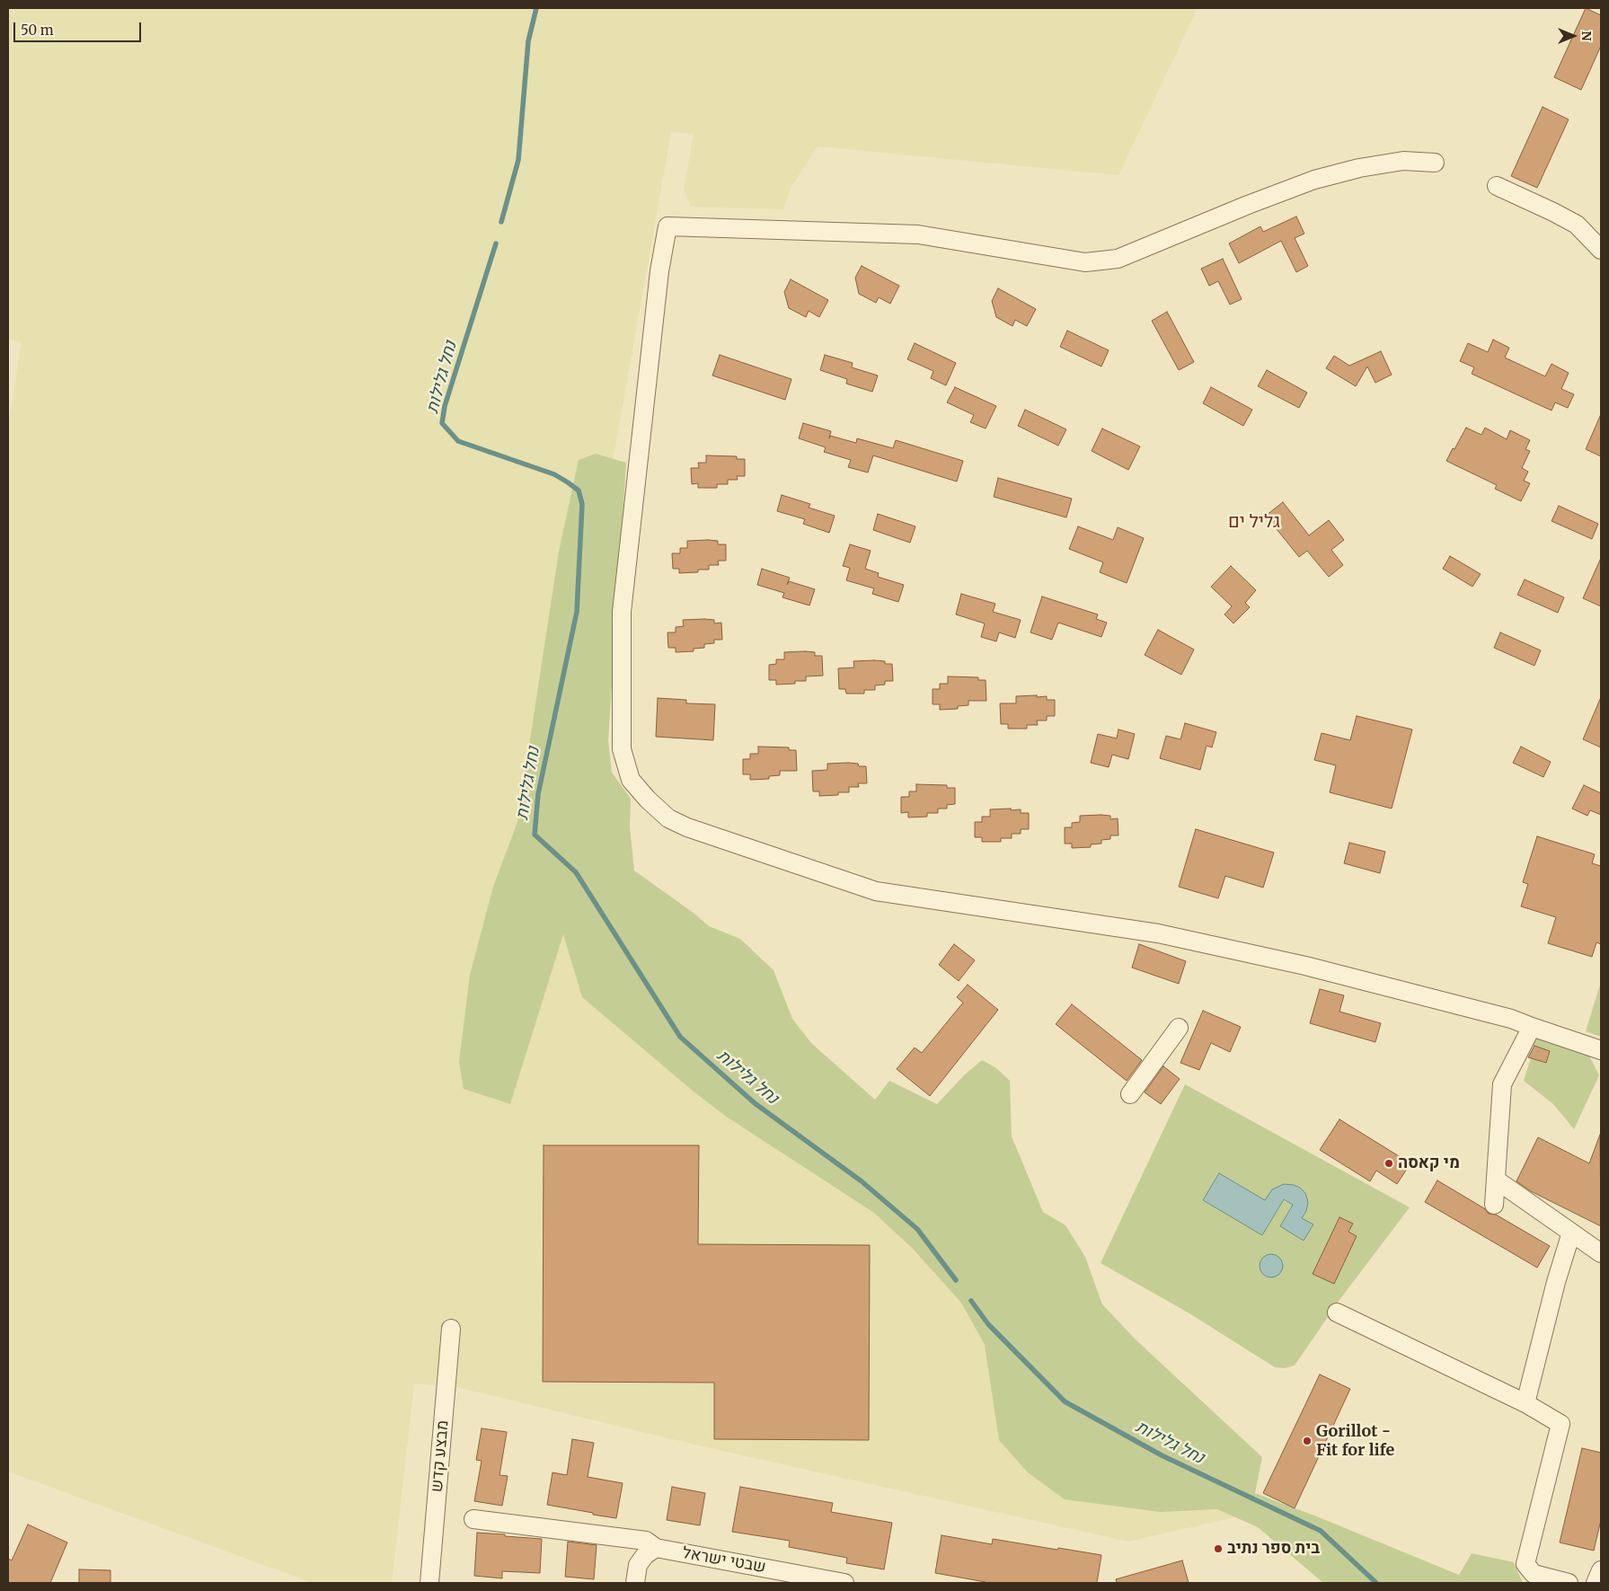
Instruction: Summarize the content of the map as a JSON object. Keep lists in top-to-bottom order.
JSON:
{
  "streets": {
    "street": ["מבצע קדש", "שבטי ישראל"]
  },
  "districts": ["גליל ים"],
  "water": ["נחל גלילות"],
  "places": ["מי קאסה", "Gorillot - Fit for life", "בית ספר נתיב"],
  "scale_bar": "50 m",
  "north": "right"
}
